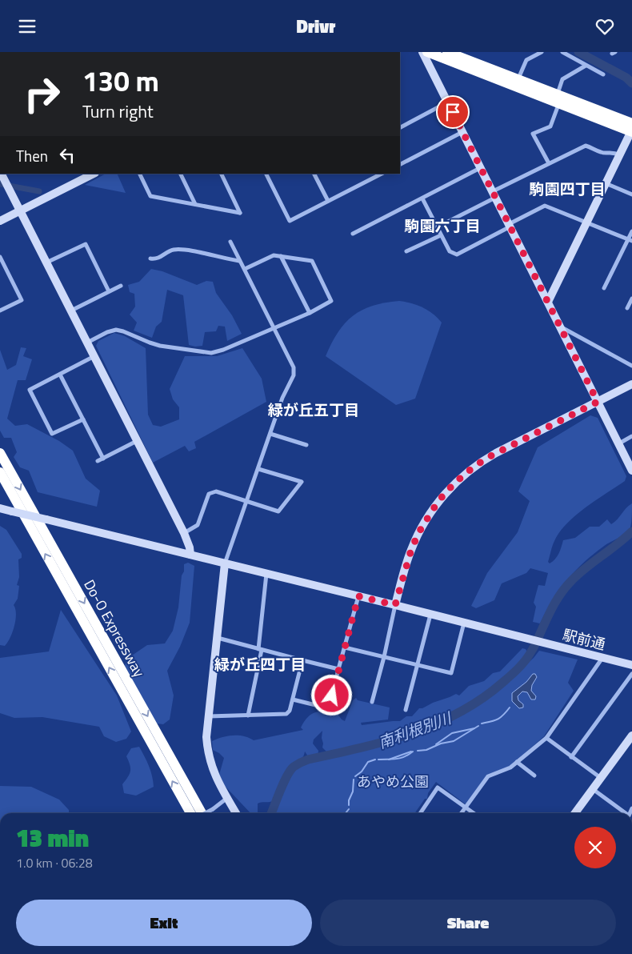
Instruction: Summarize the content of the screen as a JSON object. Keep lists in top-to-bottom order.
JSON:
{
  "streets": {
    "highway": ["Do-O Expressway"],
    "street": ["駅前通"]
  },
  "districts": [
    "駒園四丁目",
    "駒園六丁目",
    "緑が丘五丁目",
    "緑が丘四丁目"
  ],
  "water": ["南利根別川"],
  "parks": ["あやめ公園"],
  "page": {
    "header": "Drivr",
    "turn": ["130 m", "Turn right"],
    "then": "Then",
    "heading": ["13 min", "1.0 km · 06:28"],
    "buttons": ["Exit", "Share"]
  }
}
